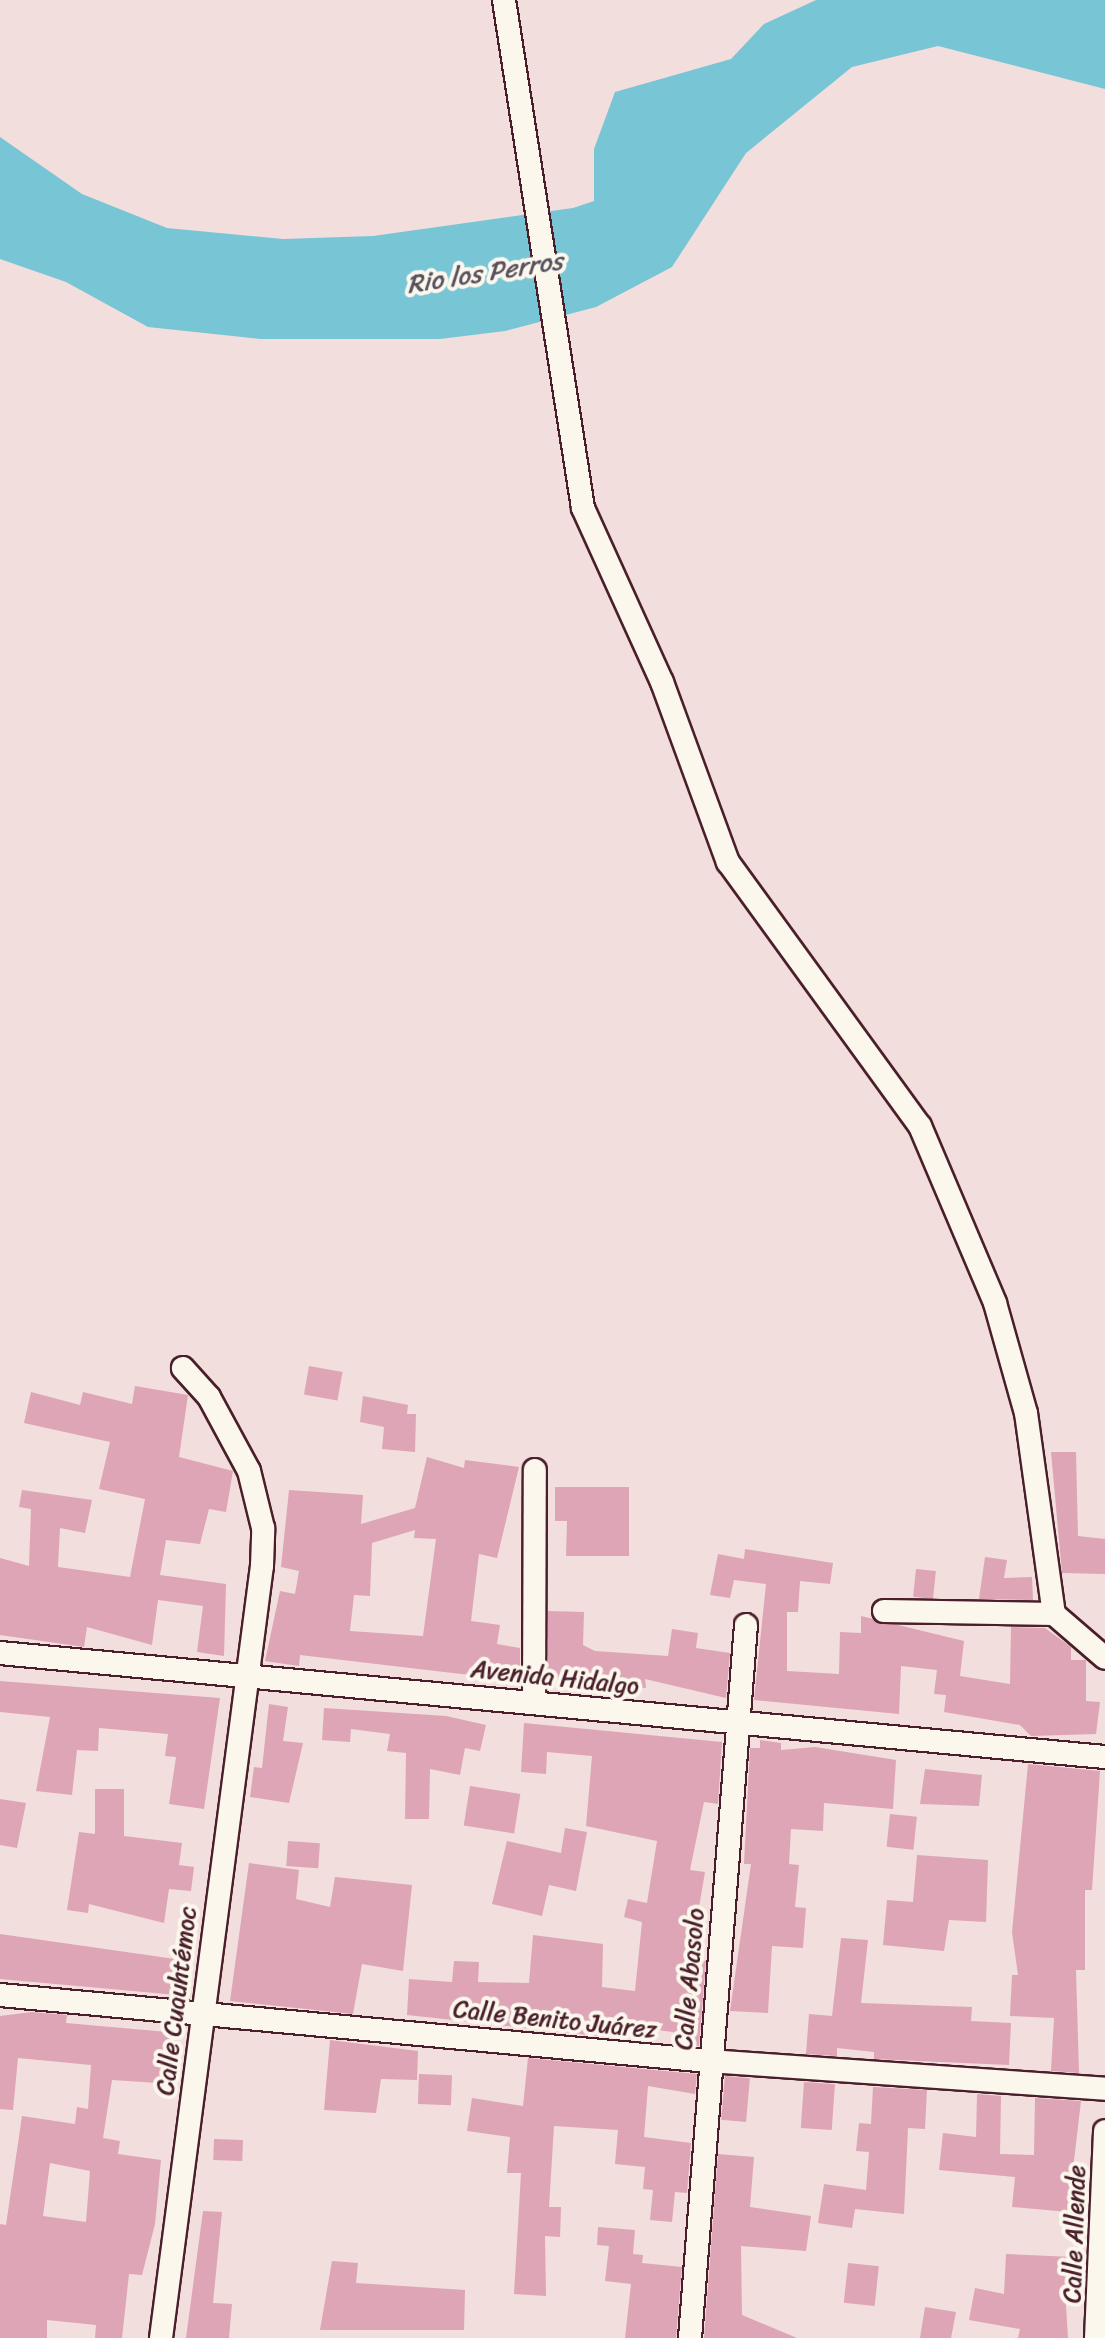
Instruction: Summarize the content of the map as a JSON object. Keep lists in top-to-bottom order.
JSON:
{
  "streets": {
    "street": [
      "Avenida Hidalgo",
      "Calle Abasolo",
      "Calle Cuauhtémoc",
      "Calle Benito Juárez",
      "Calle Allende"
    ]
  },
  "crossings": [
    ["Avenida Hidalgo", "Calle Abasolo"],
    ["Avenida Hidalgo", "Calle Cuauhtémoc"],
    ["Calle Abasolo", "Calle Benito Juárez"],
    ["Calle Cuauhtémoc", "Calle Benito Juárez"]
  ],
  "water": ["Rio los Perros"]
}
